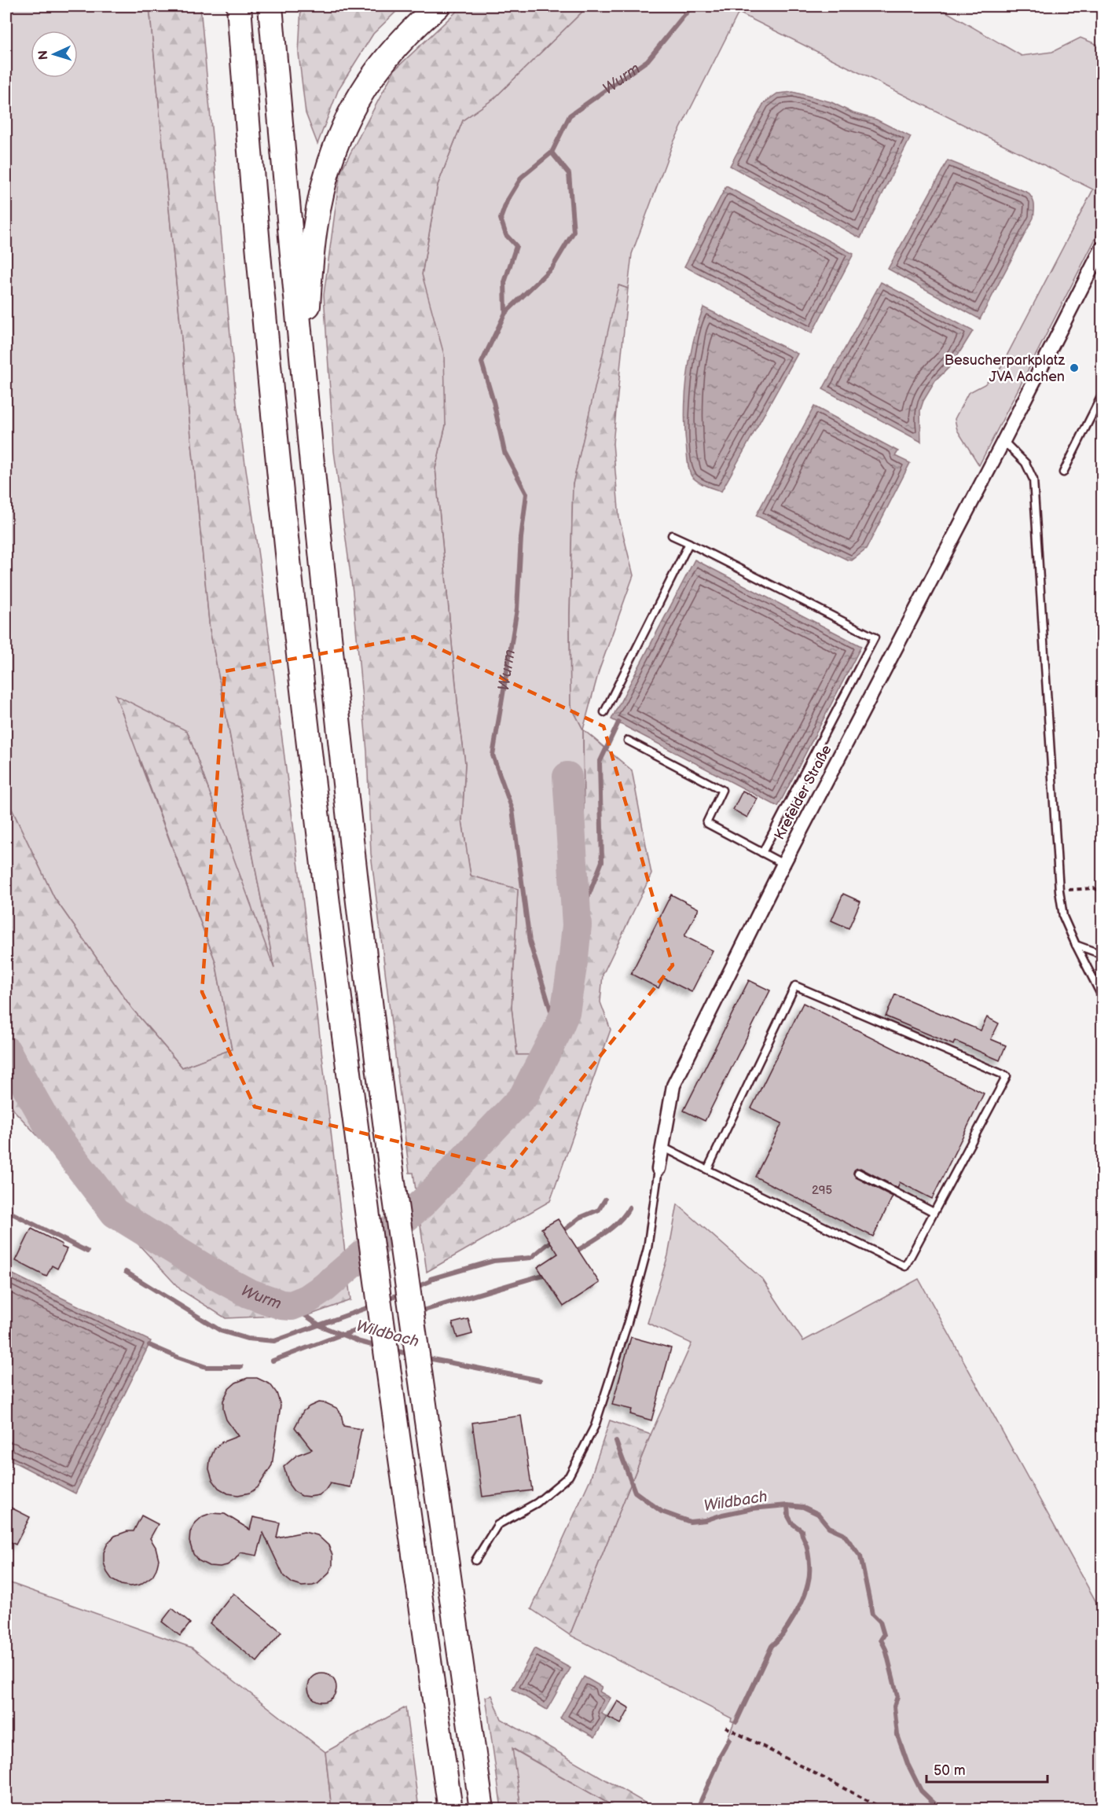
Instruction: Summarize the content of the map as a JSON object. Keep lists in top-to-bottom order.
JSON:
{
  "streets": {
    "street": ["Krefelder Straße"]
  },
  "water": ["Wurm", "Wildbach"],
  "places": ["Besucherparkplatz JVA Aachen"],
  "house_numbers": ["295"],
  "scale_bar": "50 m",
  "north": "left"
}
